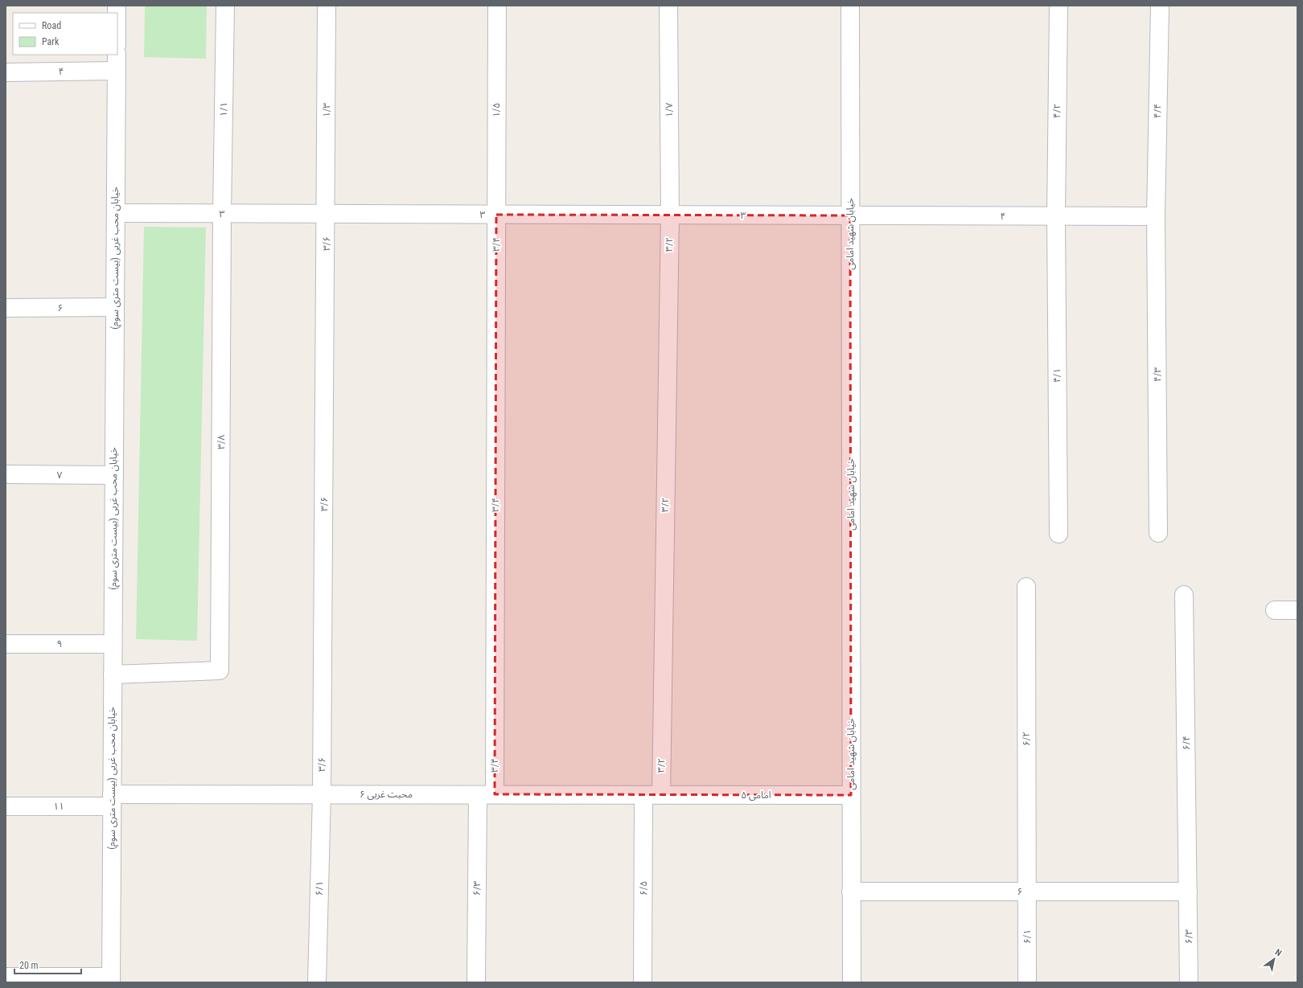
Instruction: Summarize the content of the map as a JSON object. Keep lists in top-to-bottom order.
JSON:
{
  "streets": {
    "street": [
      "۴",
      "۱/۱",
      "۱/۳",
      "۱/۵",
      "۱/۷",
      "۴/۲",
      "۴/۴",
      "۳",
      "خیابان شهید امامی",
      "۳/۶",
      "۳/۴",
      "۳/۲",
      "خیابان محب غربی (بیست متری سوم)",
      "۶",
      "۴/۳",
      "۴/۱",
      "۳/۸",
      "۷",
      "۹",
      "۶/۲",
      "۶/۴",
      "محبت غربی ۶",
      "امامی ۵",
      "۱۱",
      "۶/۱",
      "۶/۳",
      "۶/۵"
    ]
  },
  "crossings": [
    ["۴", "۴/۲"],
    ["۴", "۴/۴"],
    ["۴", "۳"],
    ["۴", "خیابان شهید امامی"],
    ["۴", "خیابان محب غربی (بیست متری سوم)"],
    ["۴", "۴/۳"],
    ["۴", "۴/۱"],
    ["۱/۱", "۳"],
    ["۱/۱", "۳/۸"],
    ["۱/۳", "۳"],
    ["۱/۳", "۳/۶"],
    ["۱/۵", "۳"],
    ["۱/۵", "۳/۴"],
    ["۱/۷", "۳"],
    ["۱/۷", "۳/۲"],
    ["۴/۲", "۴/۱"],
    ["۴/۴", "۴/۳"],
    ["۳", "خیابان شهید امامی"],
    ["۳", "۳/۶"],
    ["۳", "۳/۴"],
    ["۳", "۳/۲"],
    ["۳", "خیابان محب غربی (بیست متری سوم)"],
    ["۳", "۳/۸"],
    ["خیابان شهید امامی", "۶"],
    ["خیابان شهید امامی", "امامی ۵"],
    ["۳/۶", "محبت غربی ۶"],
    ["۳/۶", "۶/۱"],
    ["۳/۴", "محبت غربی ۶"],
    ["۳/۴", "۶/۳"],
    ["۳/۲", "محبت غربی ۶"],
    ["۳/۲", "امامی ۵"],
    ["خیابان محب غربی (بیست متری سوم)", "۶"],
    ["خیابان محب غربی (بیست متری سوم)", "۳/۸"],
    ["خیابان محب غربی (بیست متری سوم)", "۷"],
    ["خیابان محب غربی (بیست متری سوم)", "۹"],
    ["خیابان محب غربی (بیست متری سوم)", "محبت غربی ۶"],
    ["خیابان محب غربی (بیست متری سوم)", "۱۱"],
    ["۶", "۶/۲"],
    ["۶", "۶/۴"],
    ["۶", "۶/۱"],
    ["۶", "۶/۳"],
    ["۶/۲", "۶/۱"],
    ["۶/۴", "۶/۳"],
    ["محبت غربی ۶", "امامی ۵"],
    ["محبت غربی ۶", "۱۱"],
    ["محبت غربی ۶", "۶/۱"],
    ["محبت غربی ۶", "۶/۳"],
    ["محبت غربی ۶", "۶/۵"]
  ],
  "legend": ["Road", "Park"],
  "scale_bar": "20 m",
  "north": "top right"
}
